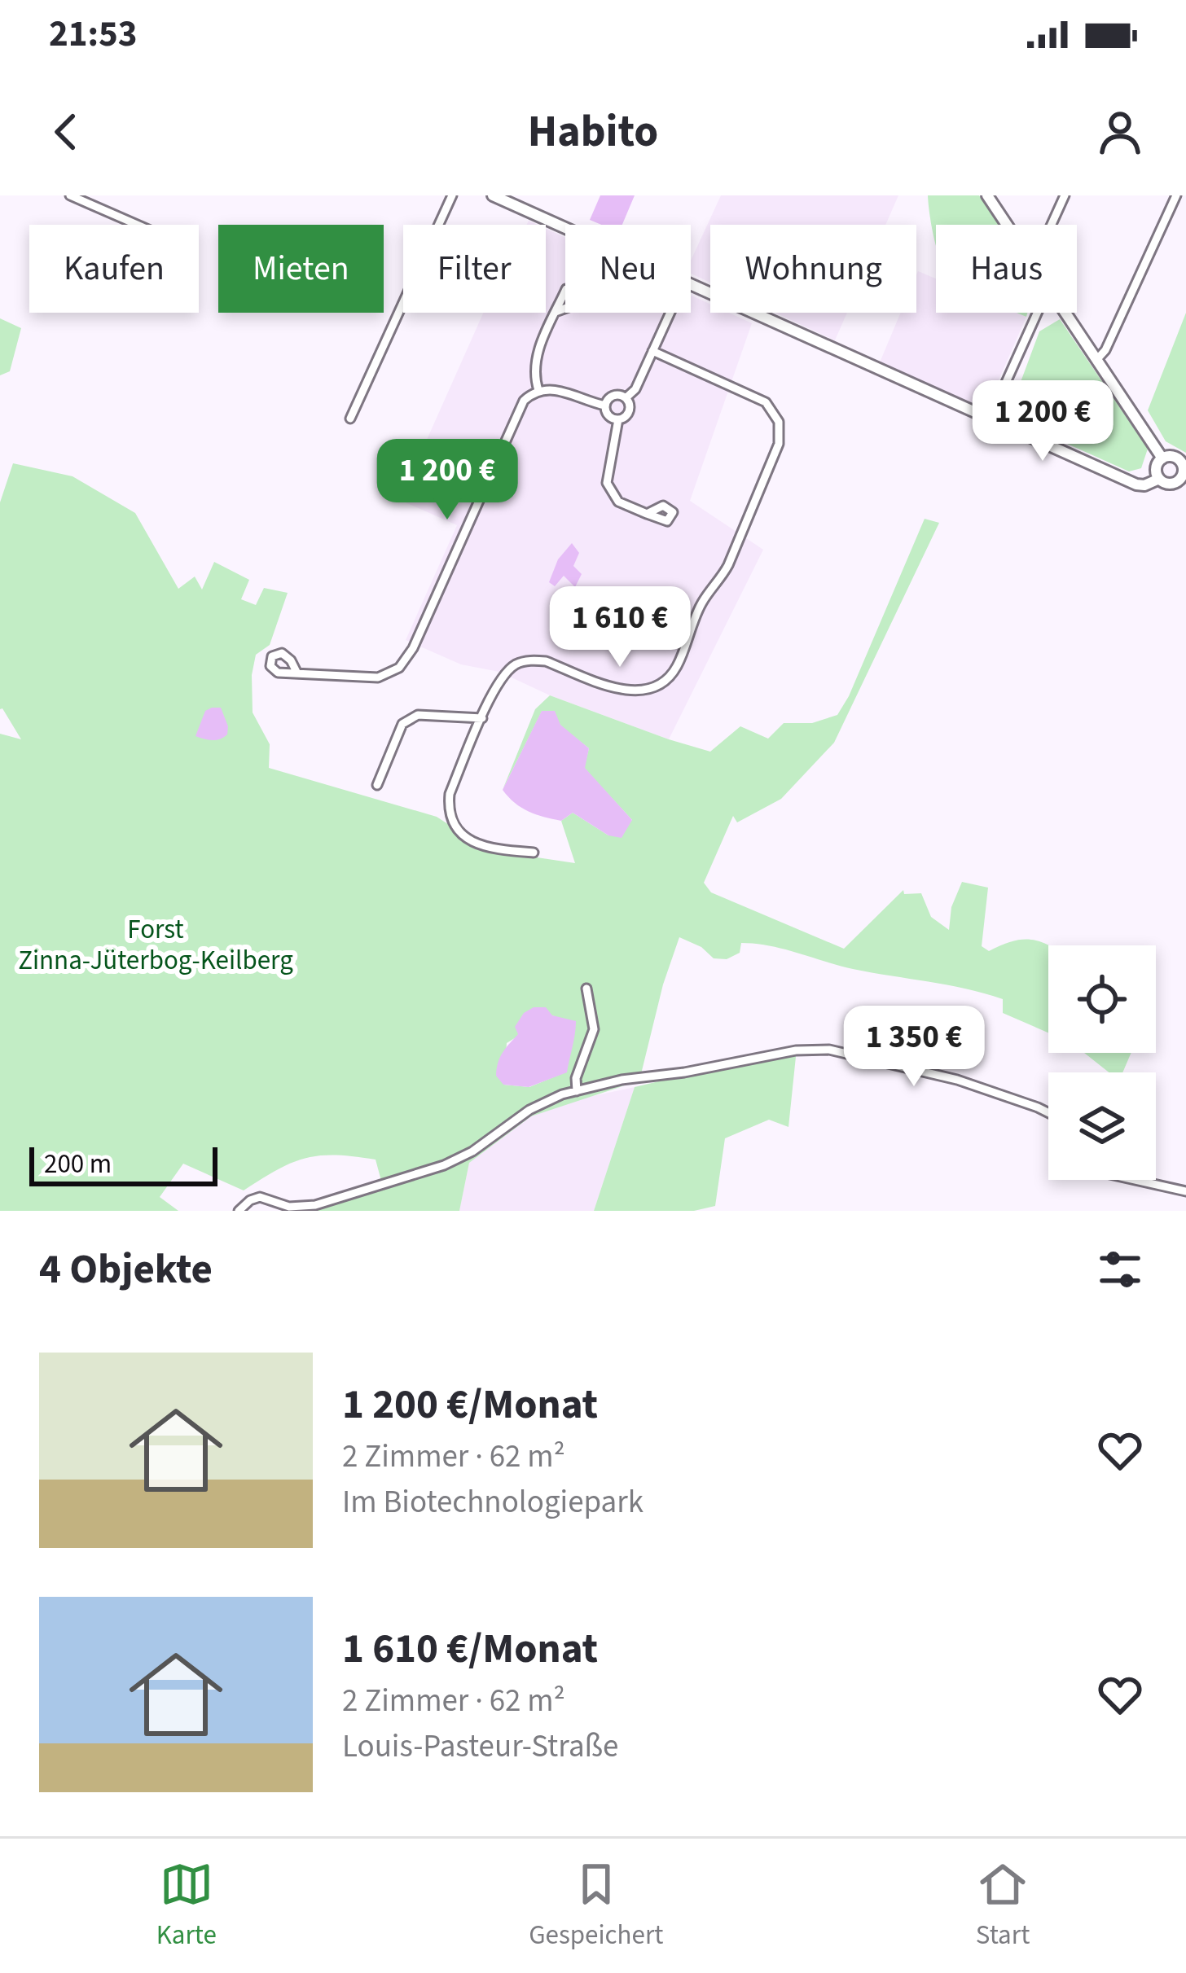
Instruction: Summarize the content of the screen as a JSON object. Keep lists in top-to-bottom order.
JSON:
{
  "parks": ["Forst Zinna-Jüterbog-Keilberg"],
  "scale_bar": "200 m",
  "page": {
    "status": "21:53",
    "header": "Habito",
    "chip": [
      "Kaufen",
      "Mieten",
      "Filter",
      "Neu",
      "Wohnung",
      "Haus"
    ],
    "price": [
      "1 200 €",
      "1 200 €",
      "1 610 €",
      "1 350 €"
    ],
    "scale": "200 m",
    "heading": "4 Objekte",
    "list": [
      {
        "name": "1 200 €/Monat",
        "note": "2 Zimmer · 62 m² · Im Biotechnologiepark"
      },
      {
        "name": "1 610 €/Monat",
        "note": "2 Zimmer · 62 m² · Louis-Pasteur-Straße"
      }
    ],
    "tabs": ["Karte", "Gespeichert", "Start"]
  }
}
